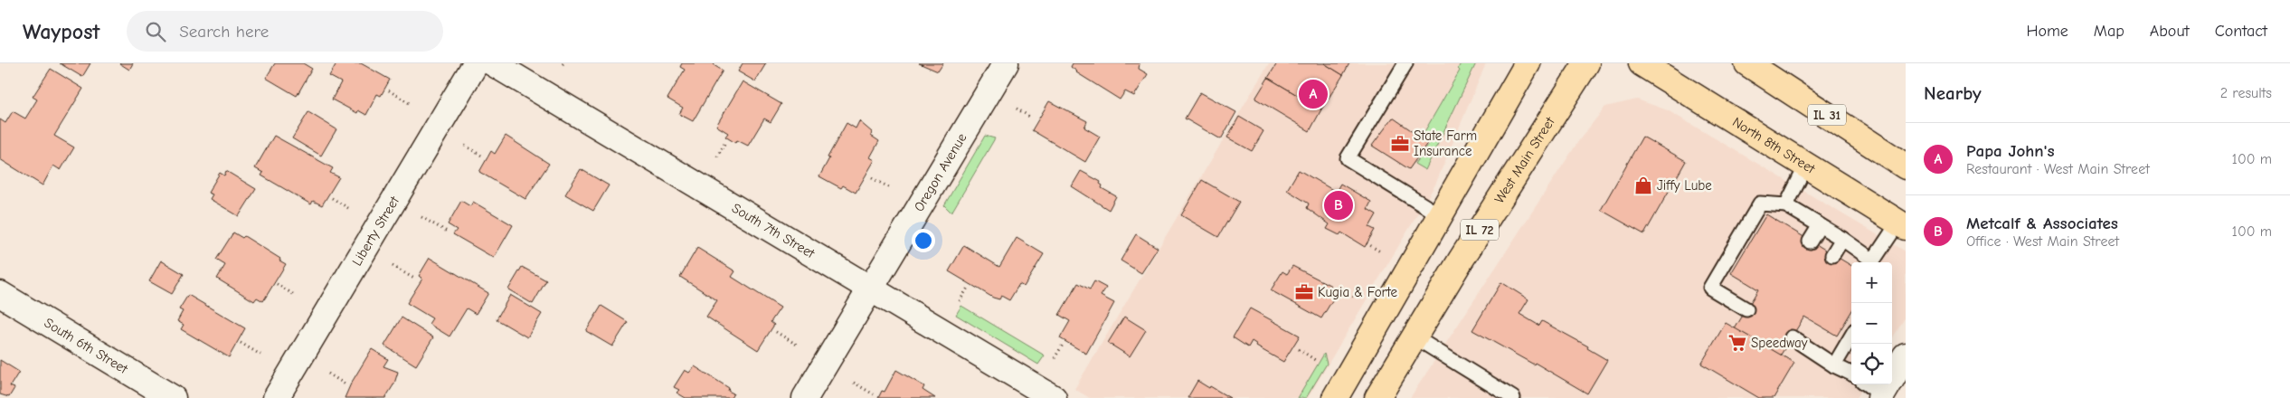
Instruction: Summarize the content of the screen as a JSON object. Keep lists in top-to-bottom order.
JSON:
{
  "streets": {
    "main road": [
      "IL 31",
      "North 8th Street",
      "West Main Street",
      "IL 72"
    ],
    "street": [
      "Oregon Avenue",
      "Liberty Street",
      "South 7th Street",
      "South 6th Street"
    ]
  },
  "crossings": [
    ["Oregon Avenue", "South 7th Street"]
  ],
  "places": {
    "office": ["State Farm Insurance", "Kugia & Forte"],
    "shop": ["Jiffy Lube"],
    "supermarket": ["Speedway"]
  },
  "page": {
    "header": "Waypost",
    "search": "Search here",
    "nav": [
      "Home",
      "Map",
      "About",
      "Contact"
    ],
    "heading": ["Nearby", "2 results"],
    "pins": ["A", "B"],
    "list": [
      {
        "mark": "A",
        "name": "Papa John's",
        "note": "Restaurant · West Main Street",
        "value": "100 m"
      },
      {
        "mark": "B",
        "name": "Metcalf & Associates",
        "note": "Office · West Main Street",
        "value": "100 m"
      }
    ],
    "map_buttons": ["+", "−"]
  }
}
